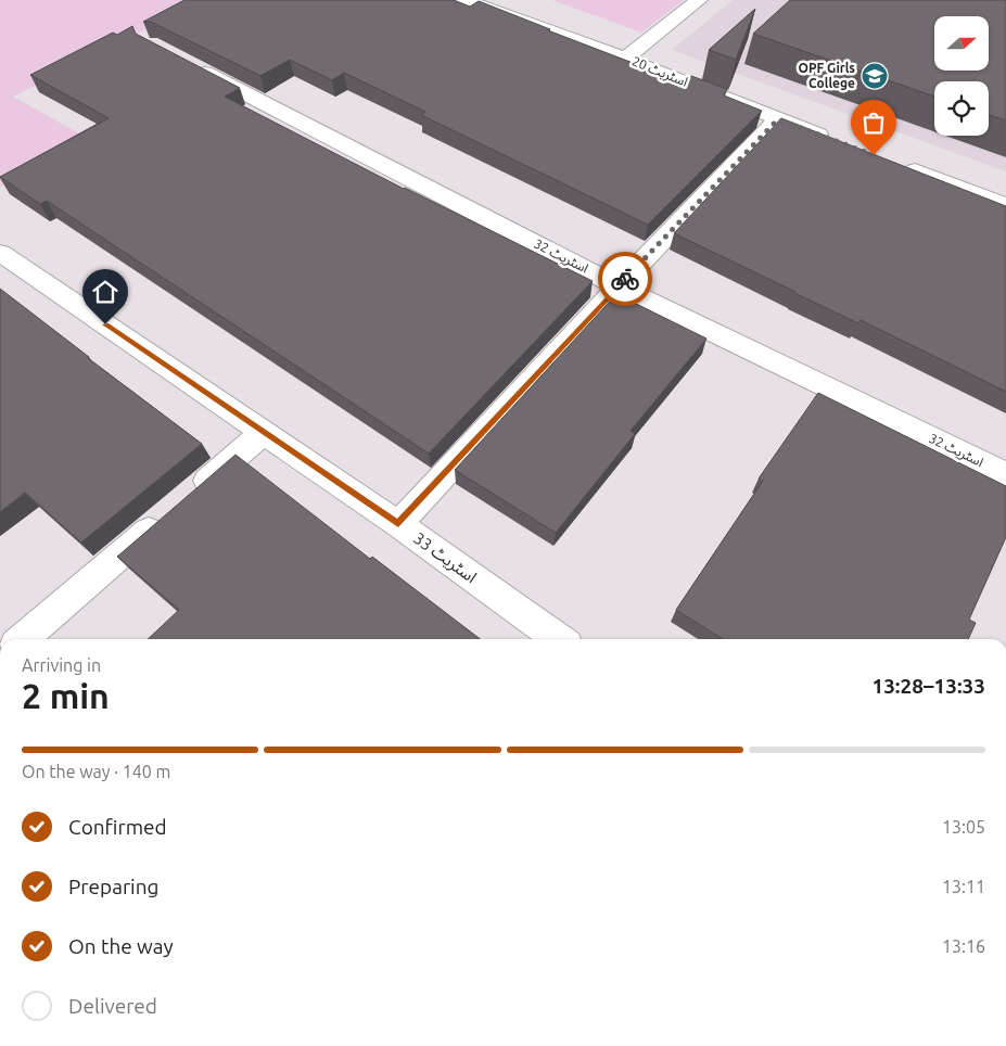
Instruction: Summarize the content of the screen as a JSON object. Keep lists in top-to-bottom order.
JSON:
{
  "streets": {
    "street": ["اسٹریٹ 20", "اسٹریٹ 32", "اسٹریٹ 33"]
  },
  "places": {
    "school or university": ["OPF Girls College"]
  },
  "north": "right",
  "page": {
    "heading": ["2 min", "Arriving in", "13:28–13:33"],
    "bar": "On the way · 140 m",
    "list": [
      ["Confirmed", "13:05"],
      ["Preparing", "13:11"],
      ["On the way", "13:16"],
      "Delivered"
    ]
  }
}
